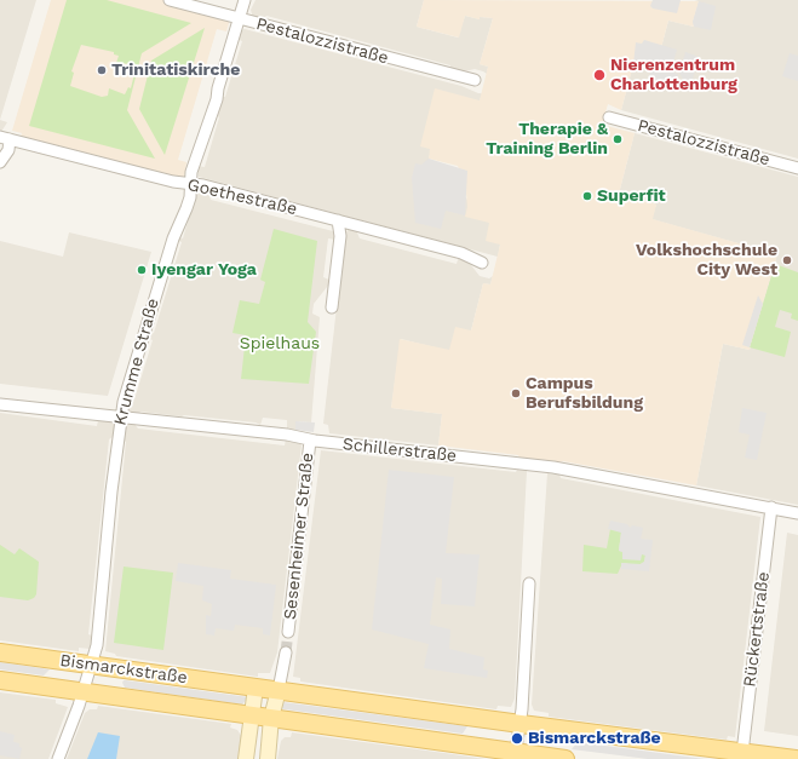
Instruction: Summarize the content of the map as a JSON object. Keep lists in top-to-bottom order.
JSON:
{
  "streets": {
    "main road": ["Bismarckstraße"],
    "street": [
      "Pestalozzistraße",
      "Goethestraße",
      "Krumme Straße",
      "Schillerstraße",
      "Sesenheimer Straße",
      "Rückertstraße"
    ]
  },
  "crossings": [
    ["Pestalozzistraße", "Krumme Straße"],
    ["Goethestraße", "Krumme Straße"],
    ["Krumme Straße", "Schillerstraße"],
    ["Krumme Straße", "Bismarckstraße"],
    ["Schillerstraße", "Sesenheimer Straße"],
    ["Schillerstraße", "Rückertstraße"],
    ["Rückertstraße", "Bismarckstraße"]
  ],
  "parks": ["Spielhaus"],
  "places": [
    "Trinitatiskirche",
    "Nierenzentrum Charlottenburg",
    "Therapie & Training Berlin",
    "Superfit",
    "Volkshochschule City West",
    "Iyengar Yoga",
    "Campus Berufsbildung",
    "Bismarckstraße"
  ]
}
